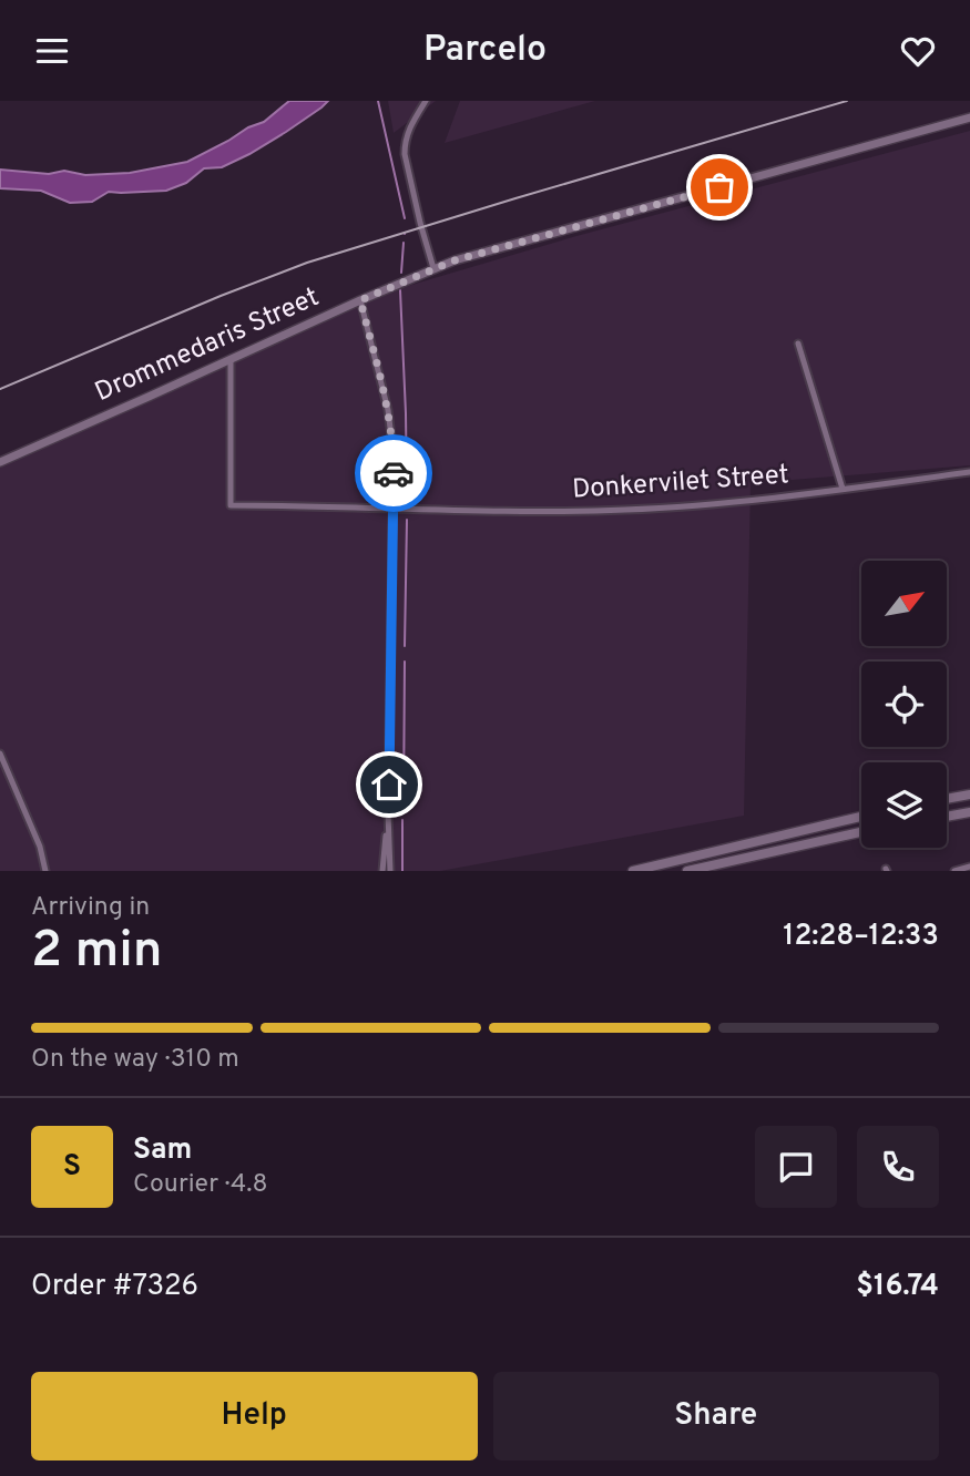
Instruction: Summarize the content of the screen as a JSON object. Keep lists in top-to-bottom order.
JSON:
{
  "streets": {
    "street": ["Drommedaris Street", "Donkervilet Street"]
  },
  "crossings": [
    ["Drommedaris Street", "Donkervilet Street"]
  ],
  "north": "top right",
  "page": {
    "header": "Parcelo",
    "heading": ["2 min", "Arriving in", "12:28–12:33"],
    "panel": [
      "Sam",
      "Courier · 4.8",
      "Order #7326",
      "$16.74"
    ],
    "bar": "On the way · 310 m",
    "round": "S",
    "buttons": ["Help", "Share"]
  }
}
